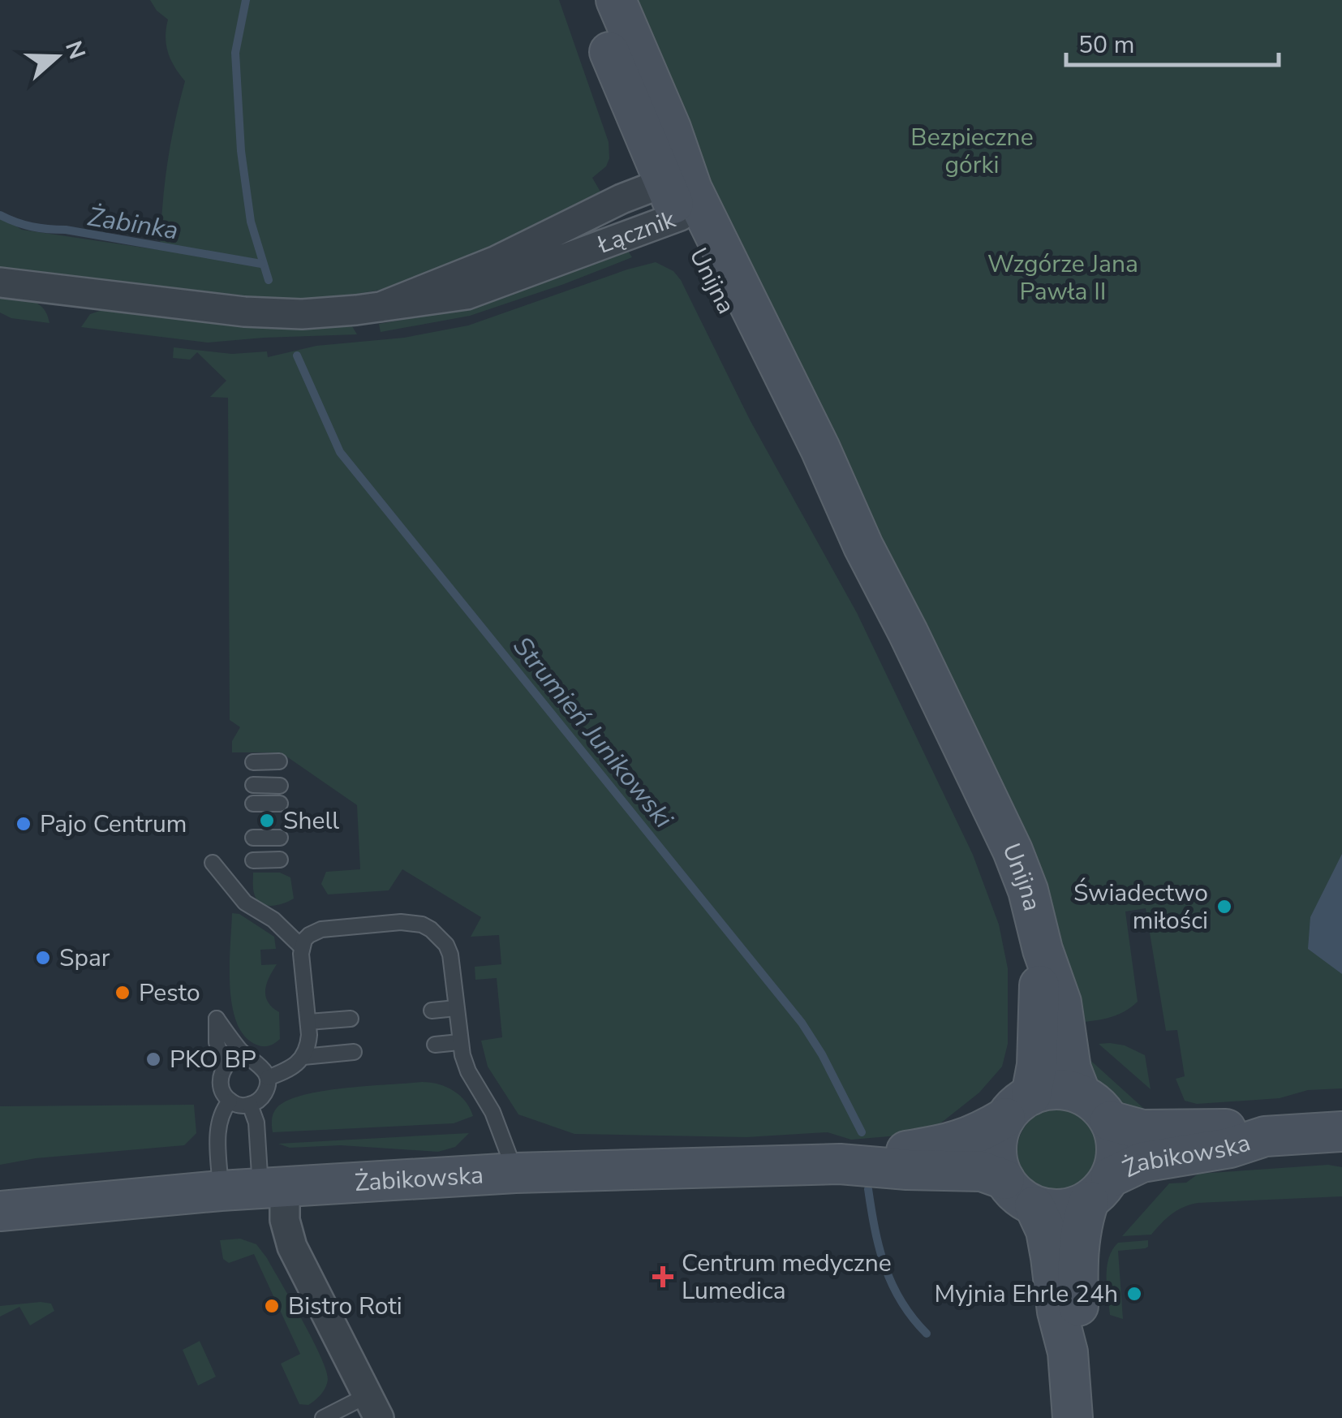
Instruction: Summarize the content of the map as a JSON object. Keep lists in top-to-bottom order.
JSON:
{
  "streets": {
    "street": ["Łącznik", "Unijna", "Żabikowska"]
  },
  "crossings": [
    ["Łącznik", "Unijna"],
    ["Unijna", "Żabikowska"]
  ],
  "water": ["Żabinka", "Strumień Junikowski"],
  "parks": ["Bezpieczne górki", "Wzgórze Jana Pawła II"],
  "places": {
    "other": [
      "Shell",
      "Pajo Centrum",
      "Świadectwo miłości",
      "Spar",
      "Pesto",
      "PKO BP",
      "Myjnia Ehrle 24h",
      "Bistro Roti"
    ],
    "health": ["Centrum medyczne Lumedica"]
  },
  "scale_bar": "50 m",
  "north": "right"
}
